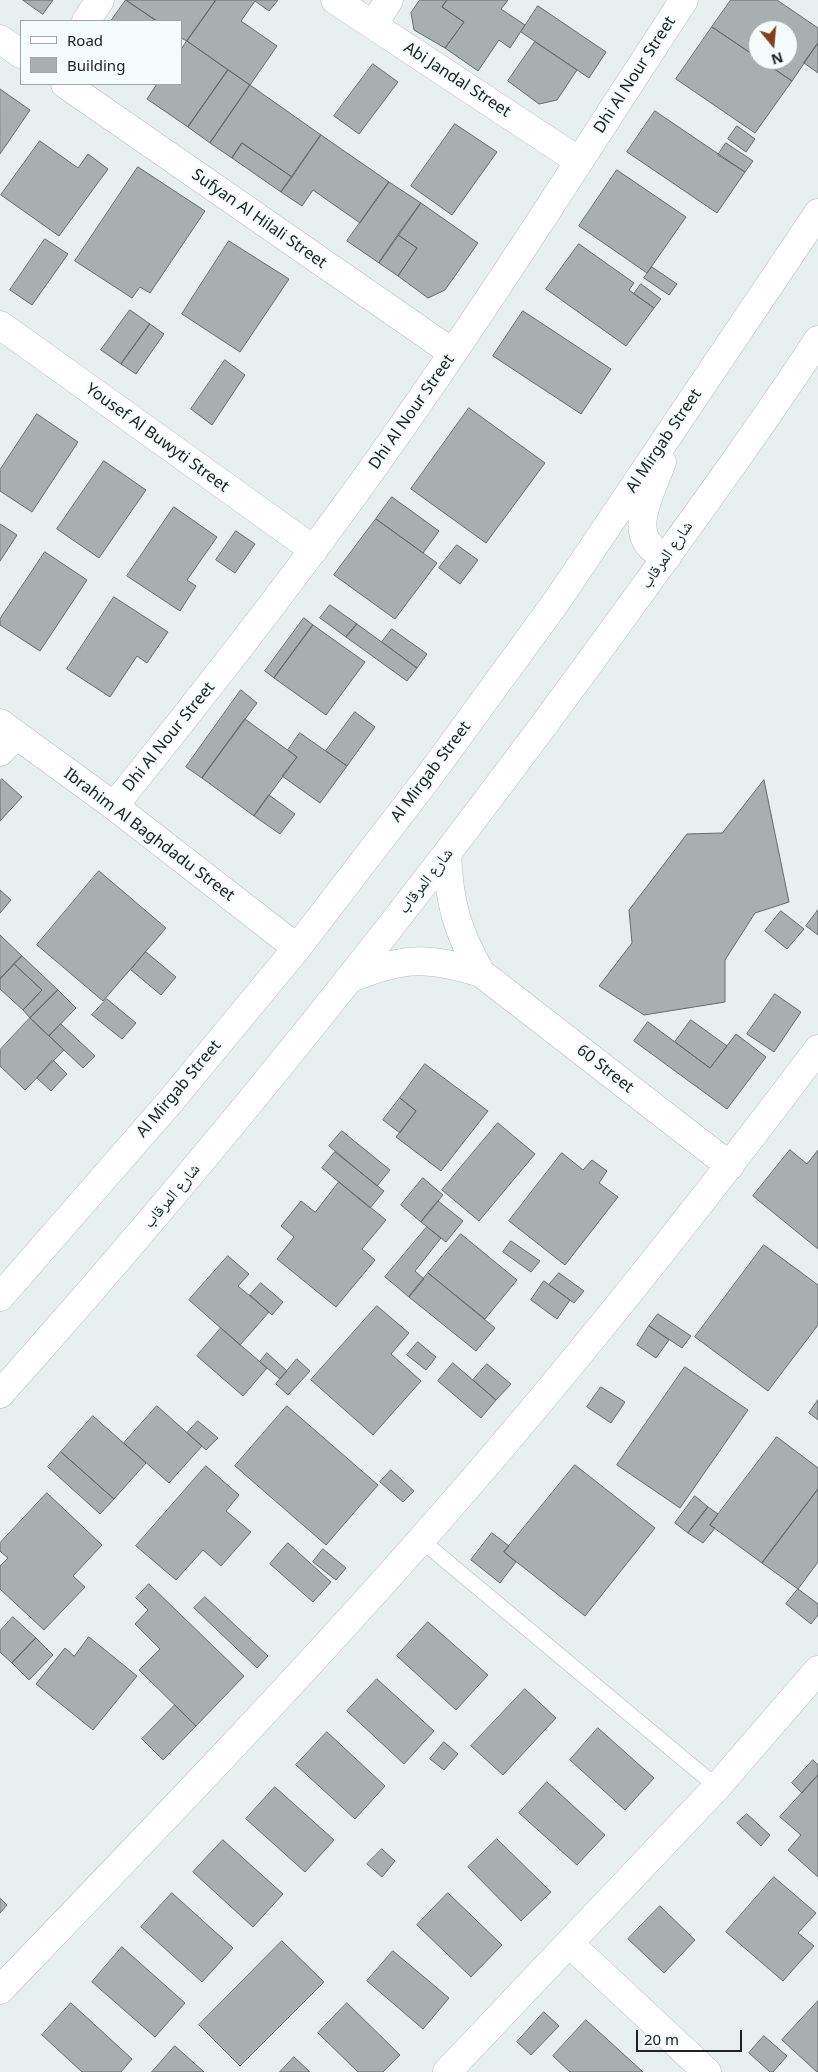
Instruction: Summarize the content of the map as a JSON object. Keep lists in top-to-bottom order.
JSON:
{
  "streets": {
    "street": [
      "Dhi Al Nour Street",
      "Abi Jandal Street",
      "Sufyan Al Hilali Street",
      "Yousef Al Buwyti Street",
      "Al Mirgab Street",
      "شارع المرقاب",
      "Ibrahim Al Baghdadu Street",
      "60 Street"
    ]
  },
  "crossings": [
    ["Dhi Al Nour Street", "Abi Jandal Street"],
    ["Dhi Al Nour Street", "Sufyan Al Hilali Street"],
    ["Dhi Al Nour Street", "Yousef Al Buwyti Street"],
    ["Dhi Al Nour Street", "Ibrahim Al Baghdadu Street"],
    ["Al Mirgab Street", "Ibrahim Al Baghdadu Street"],
    ["شارع المرقاب", "60 Street"]
  ],
  "legend": ["Road", "Building"],
  "scale_bar": "20 m",
  "north": "bottom"
}
